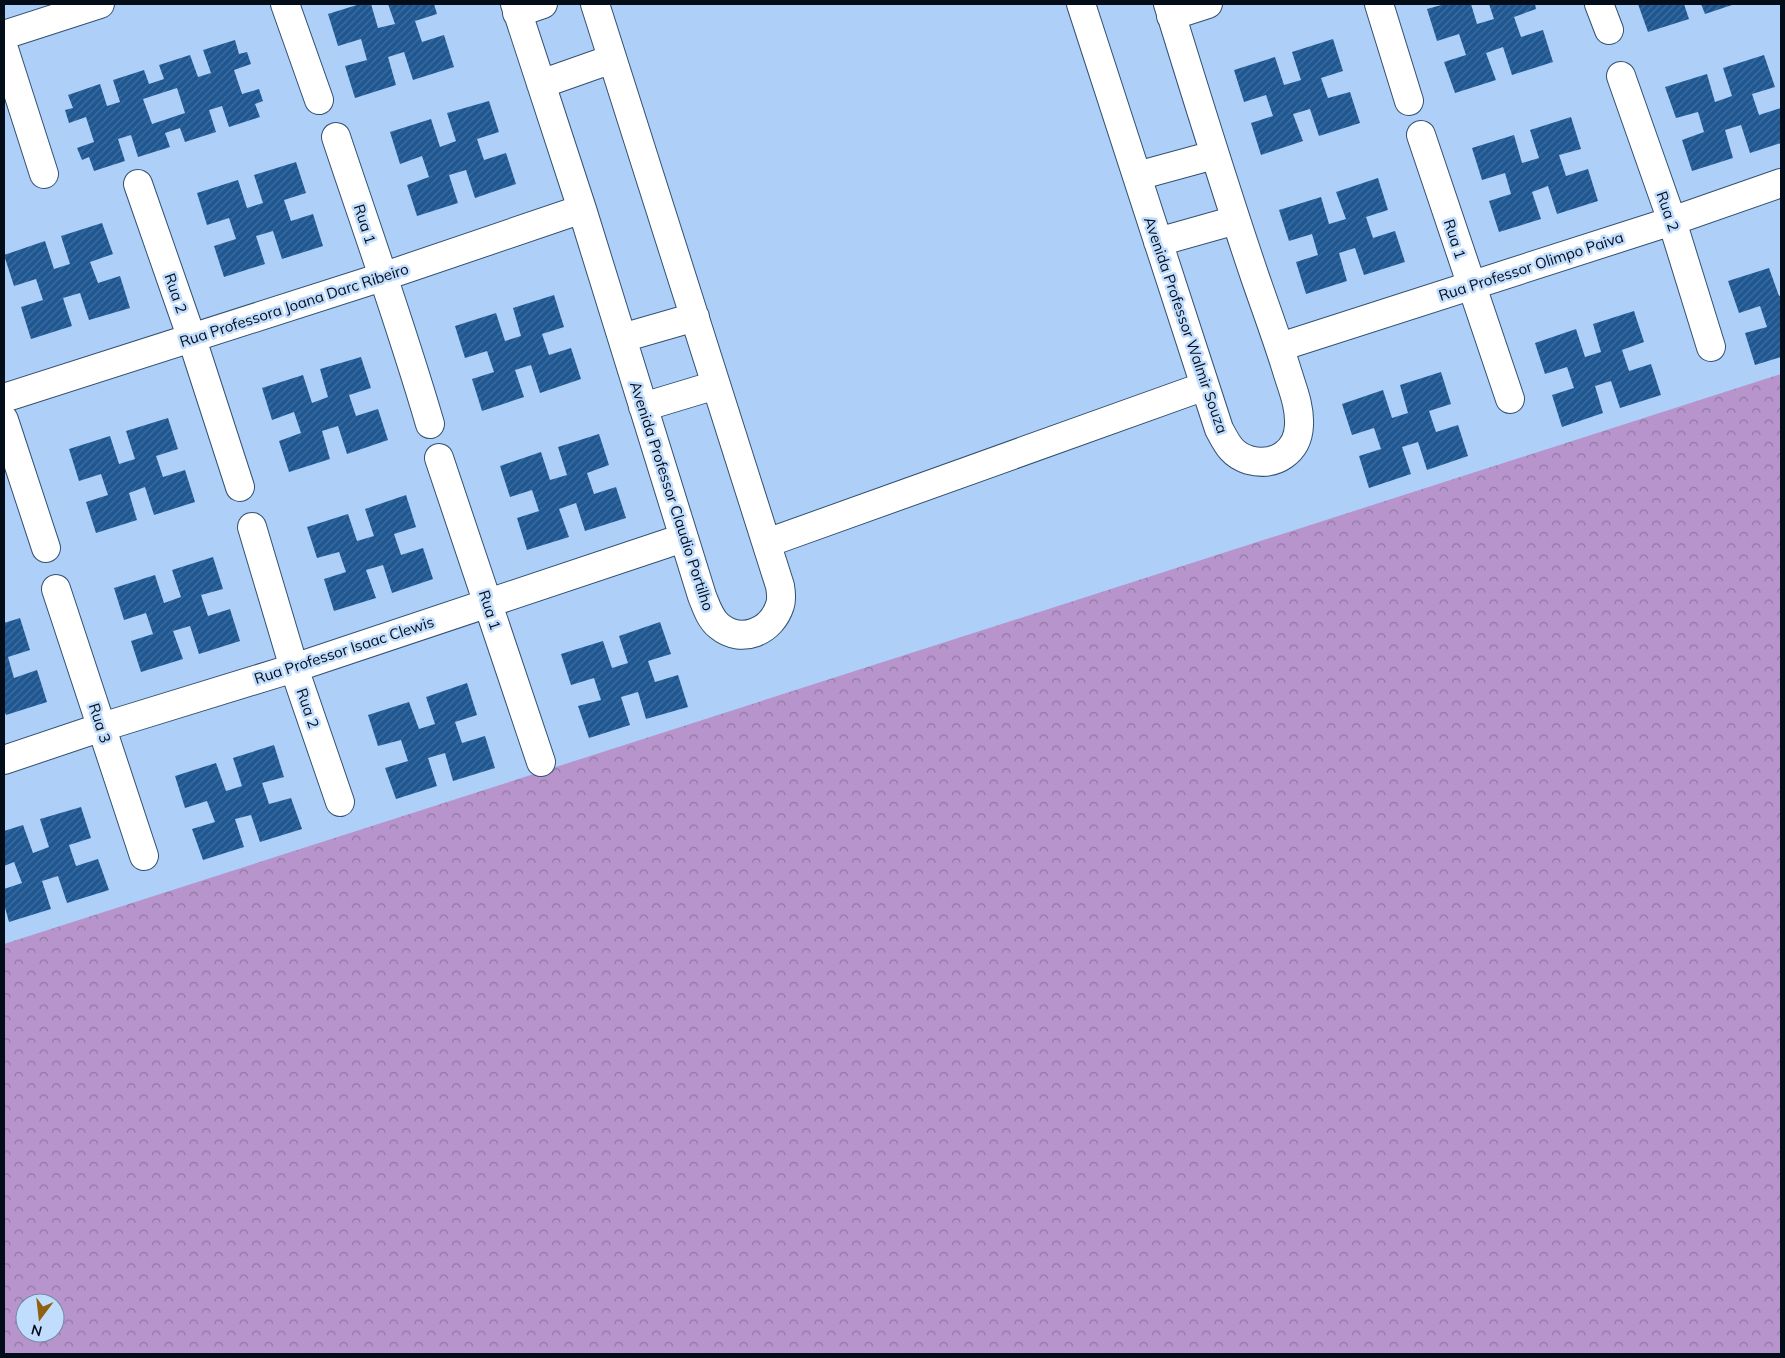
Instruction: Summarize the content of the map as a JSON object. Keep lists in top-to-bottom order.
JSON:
{
  "streets": {
    "street": [
      "Rua 2",
      "Rua 1",
      "Rua Professor Olimpo Paiva",
      "Rua Professora Joana Darc Ribeiro",
      "Avenida Professor Walmir Souza",
      "Avenida Professor Claudio Portilho",
      "Rua Professor Isaac Clewis",
      "Rua 3"
    ]
  },
  "crossings": [
    ["Rua 2", "Rua Professor Olimpo Paiva"],
    ["Rua 2", "Rua Professora Joana Darc Ribeiro"],
    ["Rua 2", "Rua Professor Isaac Clewis"],
    ["Rua 1", "Rua Professor Olimpo Paiva"],
    ["Rua 1", "Rua Professora Joana Darc Ribeiro"],
    ["Rua 1", "Rua Professor Isaac Clewis"],
    ["Rua Professor Olimpo Paiva", "Avenida Professor Walmir Souza"],
    ["Rua Professora Joana Darc Ribeiro", "Avenida Professor Claudio Portilho"],
    ["Avenida Professor Claudio Portilho", "Rua Professor Isaac Clewis"],
    ["Rua Professor Isaac Clewis", "Rua 3"]
  ],
  "north": "bottom"
}
